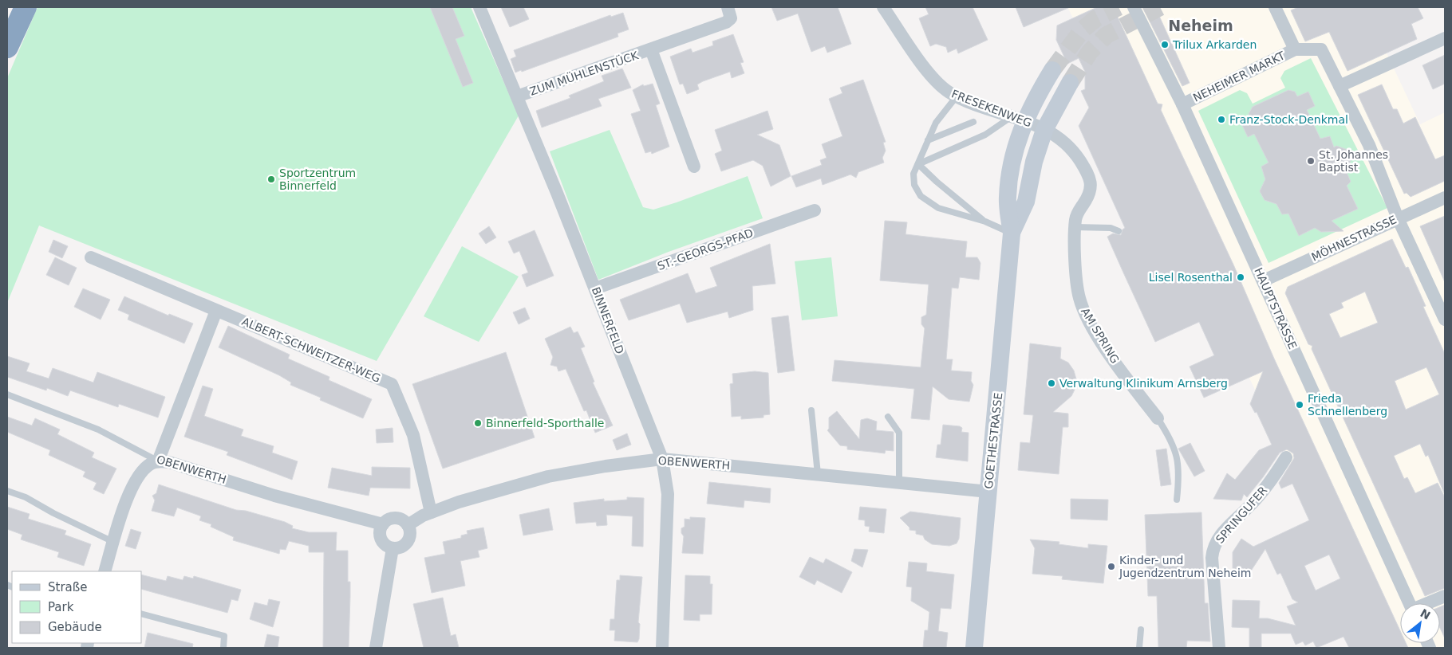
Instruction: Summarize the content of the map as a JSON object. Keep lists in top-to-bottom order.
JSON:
{
  "streets": {
    "street": [
      "ZUM MÜHLENSTÜCK",
      "NEHEIMER MARKT",
      "FRESEKENWEG",
      "MÖHNESTRASSE",
      "ST.-GEORGS-PFAD",
      "HAUPTSTRASSE",
      "BINNERFELD",
      "AM SPRING",
      "ALBERT-SCHWEITZER-WEG",
      "GOETHESTRASSE",
      "OBENWERTH",
      "SPRINGUFER"
    ]
  },
  "crossings": [
    ["ZUM MÜHLENSTÜCK", "BINNERFELD"],
    ["NEHEIMER MARKT", "MÖHNESTRASSE"],
    ["NEHEIMER MARKT", "HAUPTSTRASSE"],
    ["FRESEKENWEG", "AM SPRING"],
    ["FRESEKENWEG", "GOETHESTRASSE"],
    ["MÖHNESTRASSE", "HAUPTSTRASSE"],
    ["ST.-GEORGS-PFAD", "BINNERFELD"],
    ["BINNERFELD", "OBENWERTH"],
    ["AM SPRING", "GOETHESTRASSE"],
    ["ALBERT-SCHWEITZER-WEG", "OBENWERTH"],
    ["GOETHESTRASSE", "OBENWERTH"]
  ],
  "districts": ["Neheim"],
  "places": [
    "Trilux Arkarden",
    "Franz-Stock-Denkmal",
    "St. Johannes Baptist",
    "Sportzentrum Binnerfeld",
    "Lisel Rosenthal",
    "Verwaltung Klinikum Arnsberg",
    "Frieda Schnellenberg",
    "Binnerfeld-Sporthalle",
    "Kinder- und Jugendzentrum Neheim"
  ],
  "legend": ["Straße", "Park", "Gebäude"],
  "north": "top right"
}
